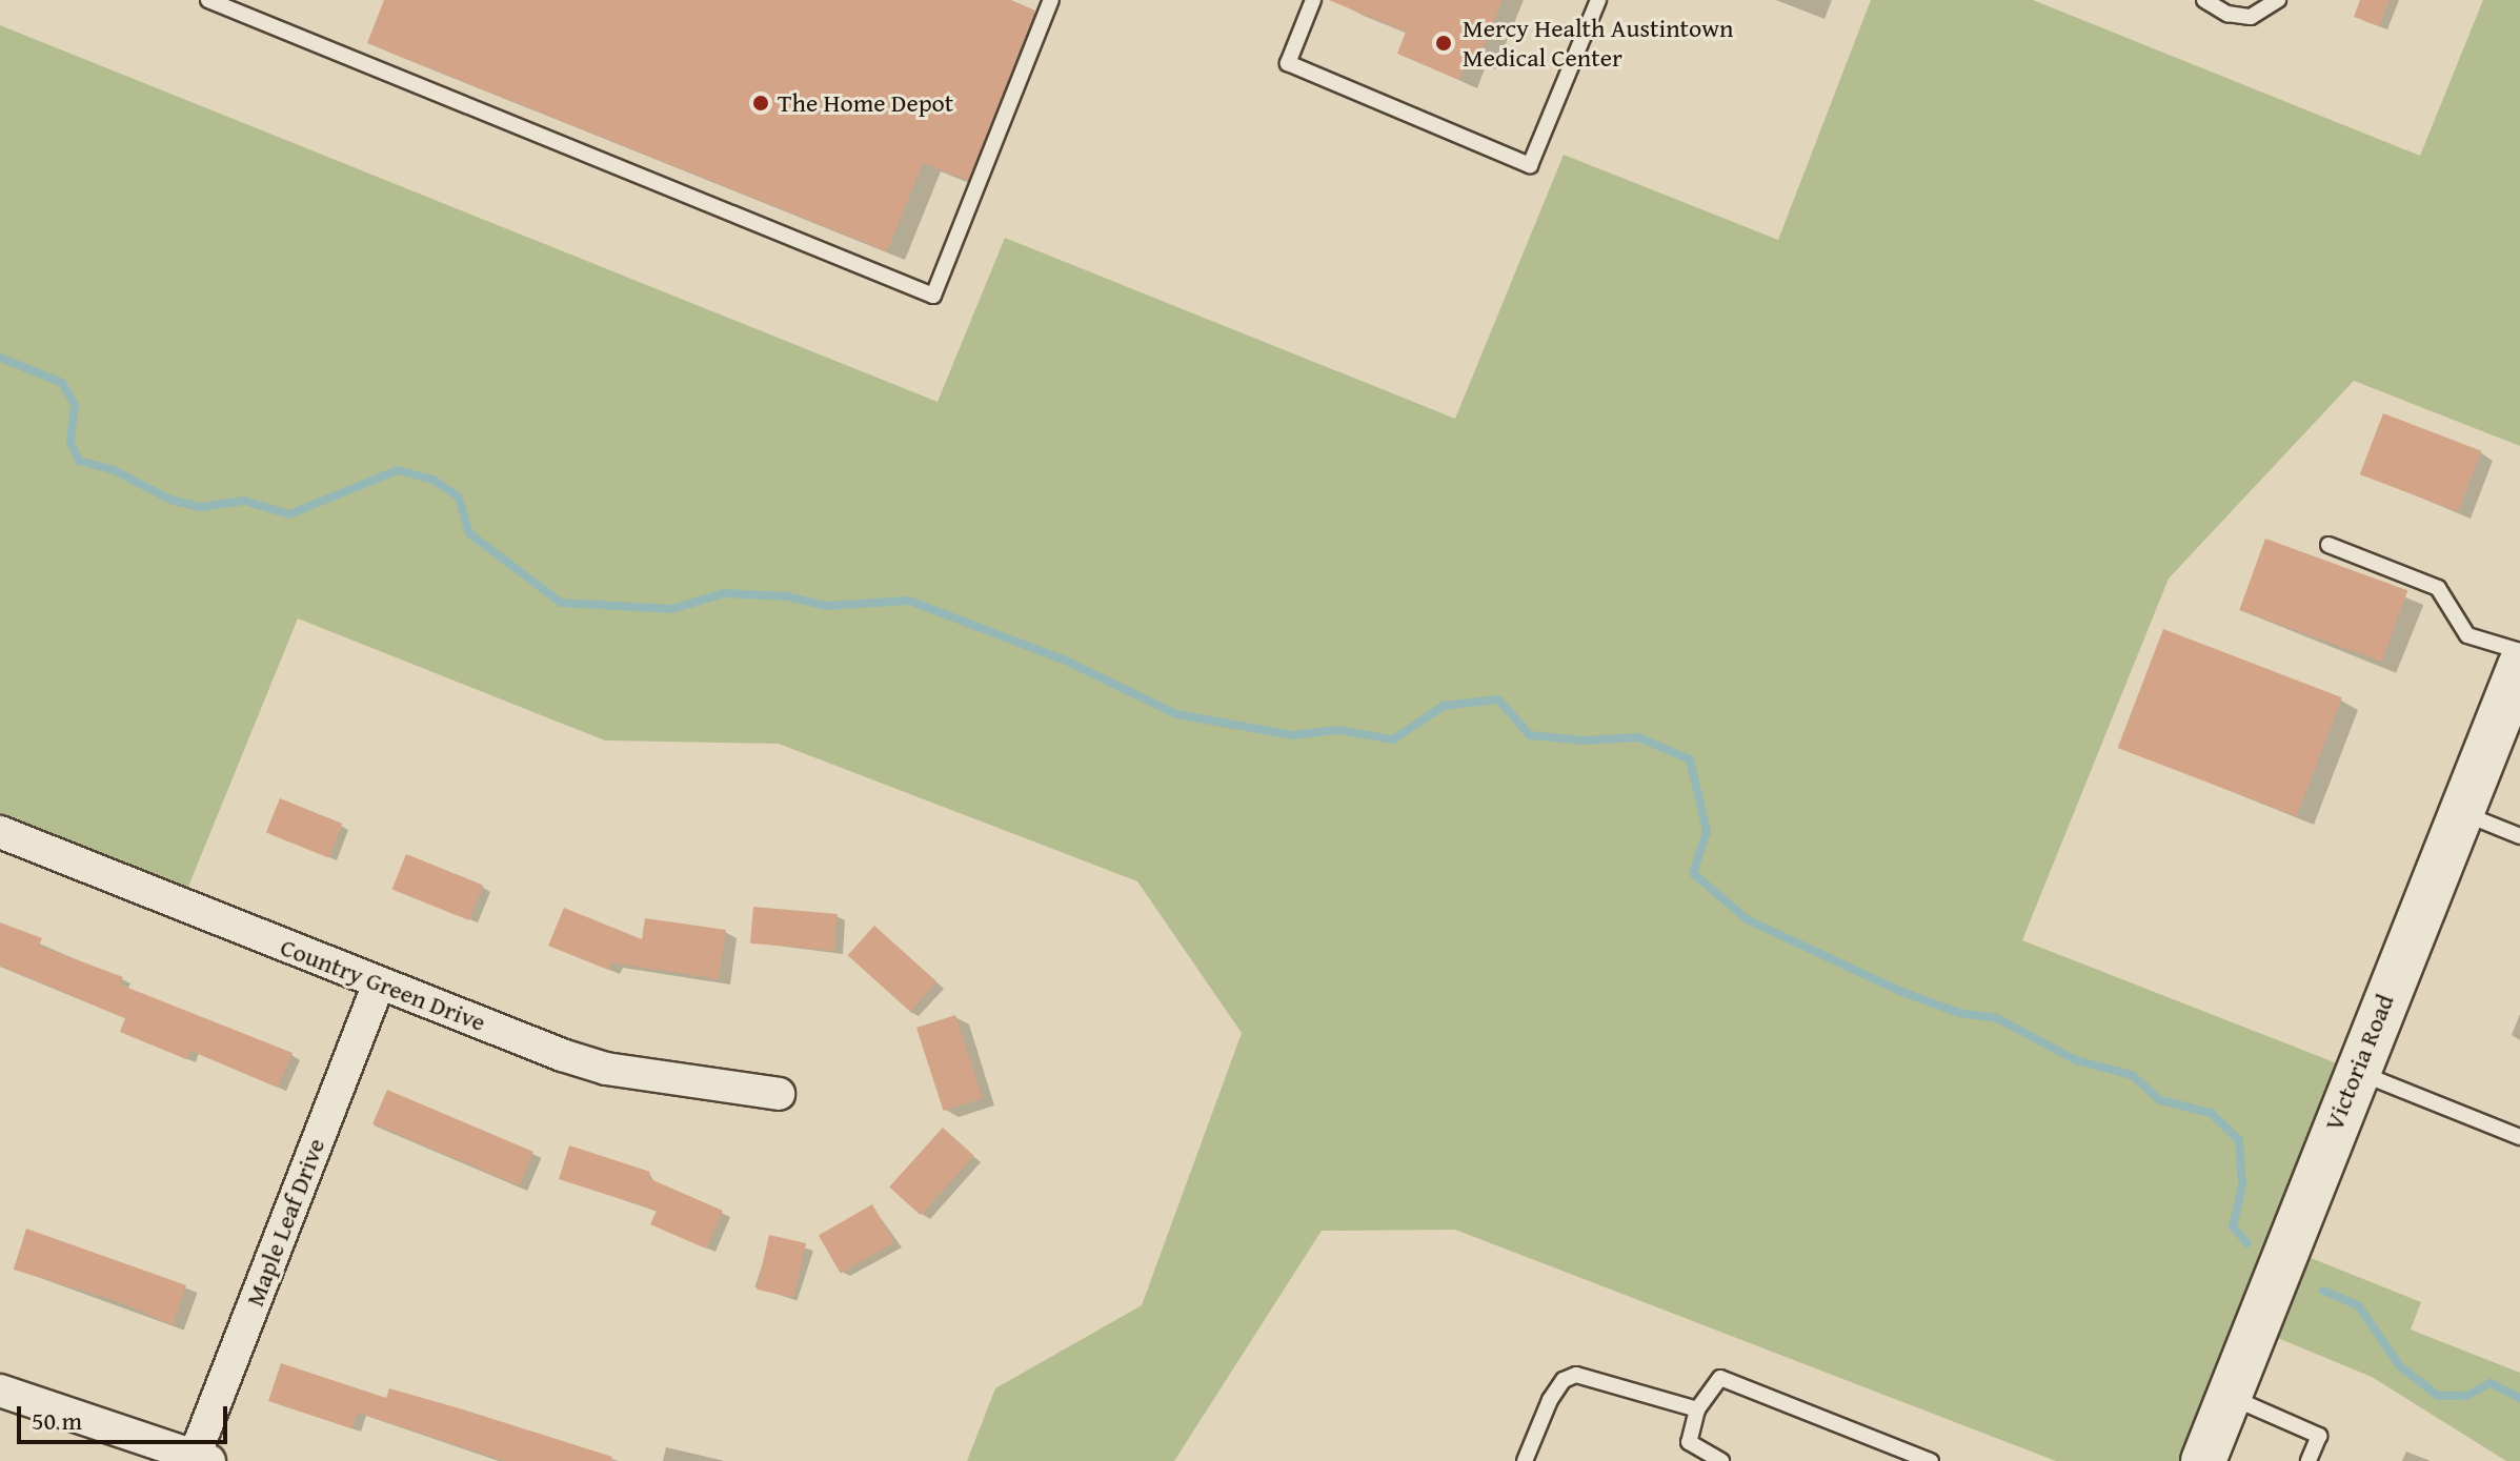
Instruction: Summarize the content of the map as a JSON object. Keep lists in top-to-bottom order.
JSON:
{
  "streets": {
    "street": ["Country Green Drive", "Victoria Road", "Maple Leaf Drive"]
  },
  "crossings": [
    ["Country Green Drive", "Maple Leaf Drive"]
  ],
  "places": ["Mercy Health Austintown Medical Center", "The Home Depot"],
  "scale_bar": "50 m"
}
